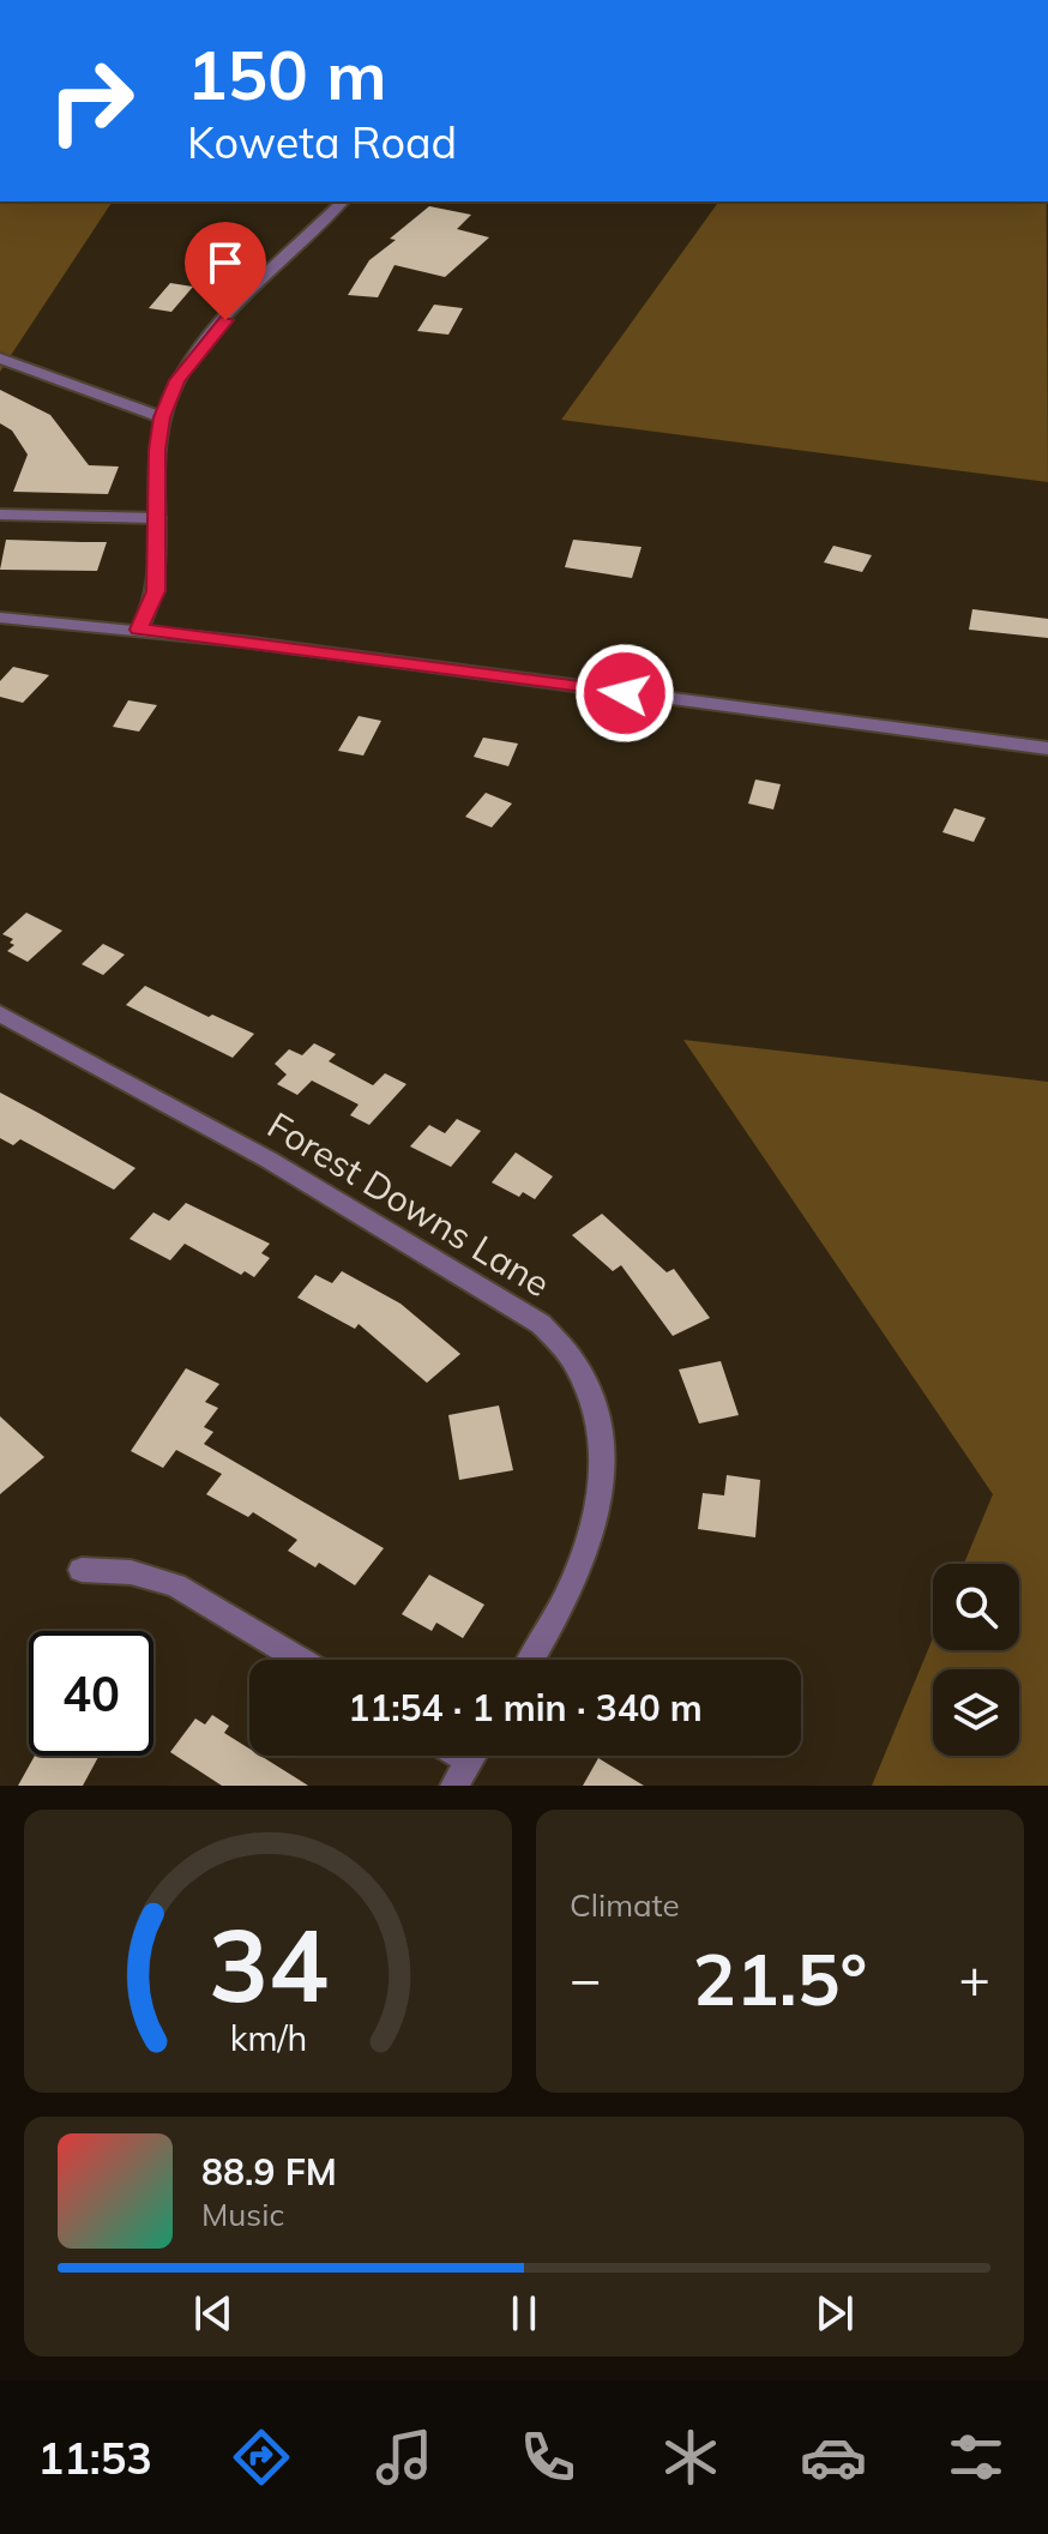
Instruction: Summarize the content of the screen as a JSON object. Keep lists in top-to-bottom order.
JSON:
{
  "streets": {
    "street": ["Forest Downs Lane"]
  },
  "page": {
    "turn": ["150 m", "Koweta Road"],
    "limit": "40",
    "trip": "11:54 · 1 min · 340 m",
    "tile": "Climate",
    "heat": ["−", "21.5°", "+"],
    "song": ["88.9 FM", "Music"],
    "tabs": "11:53",
    "gauge": ["34", "km/h"]
  }
}
